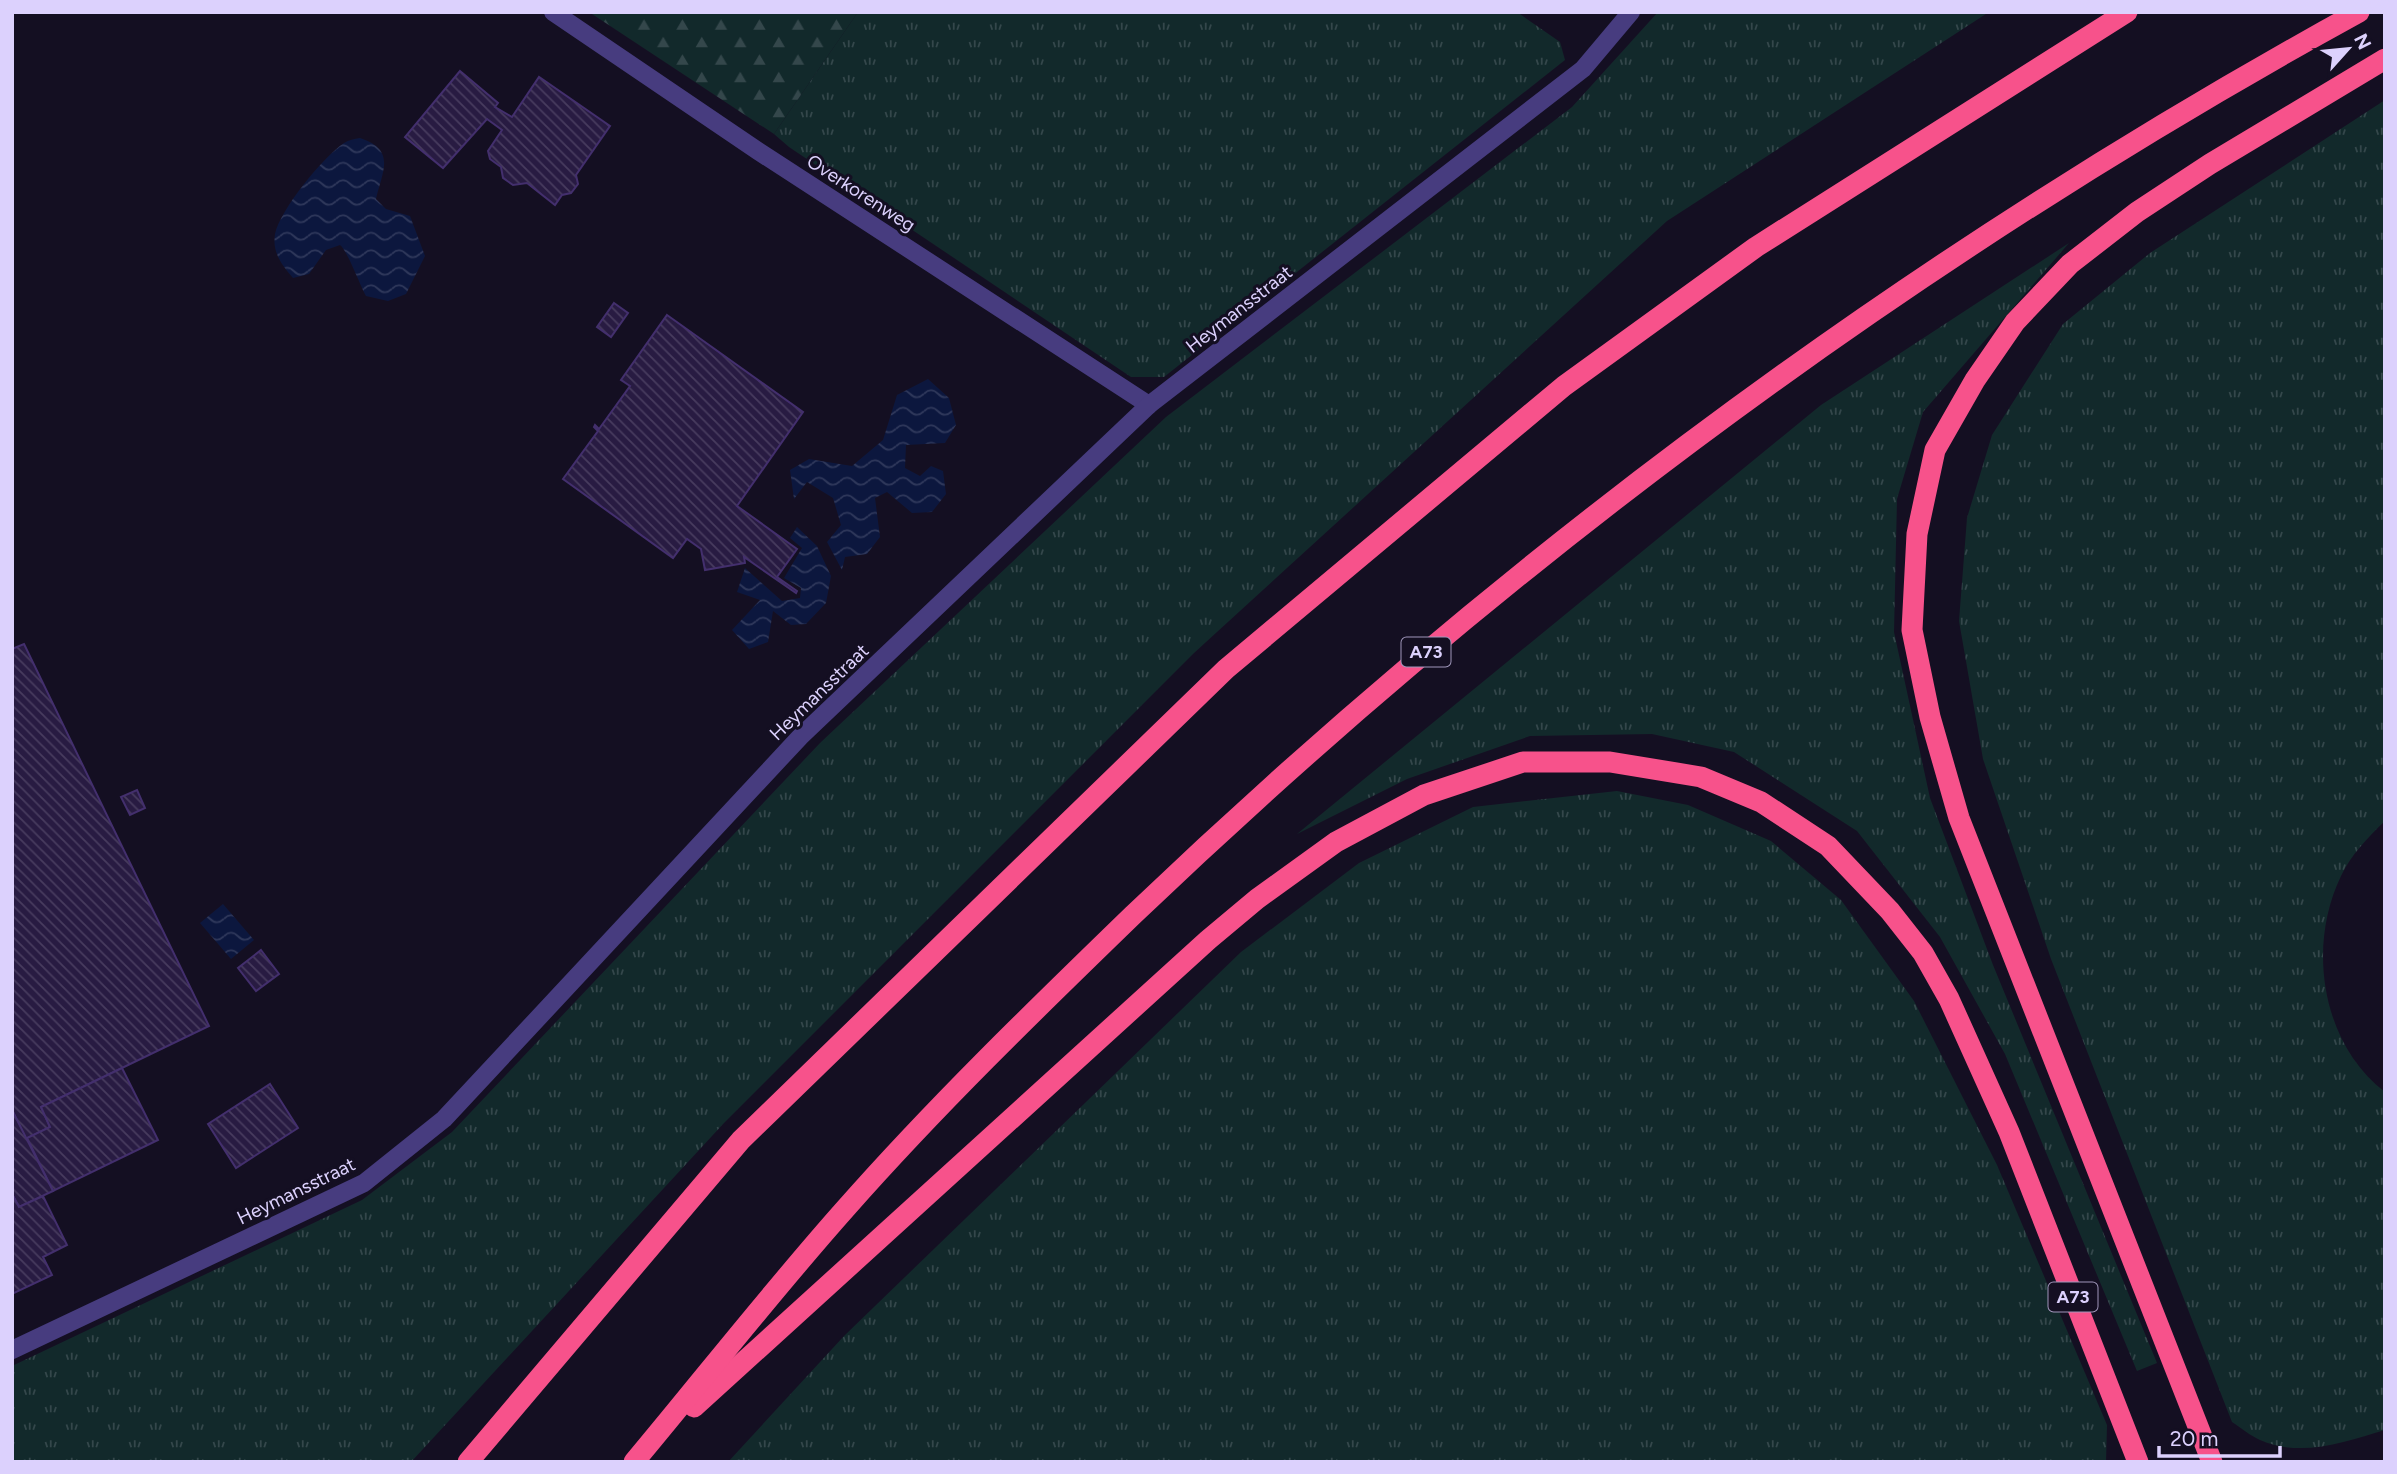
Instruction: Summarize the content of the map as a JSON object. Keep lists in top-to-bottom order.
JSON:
{
  "streets": {
    "highway": ["A73"],
    "street": ["Overkorenweg", "Heymansstraat"]
  },
  "crossings": [
    ["Overkorenweg", "Heymansstraat"]
  ],
  "scale_bar": "20 m",
  "north": "top right"
}
